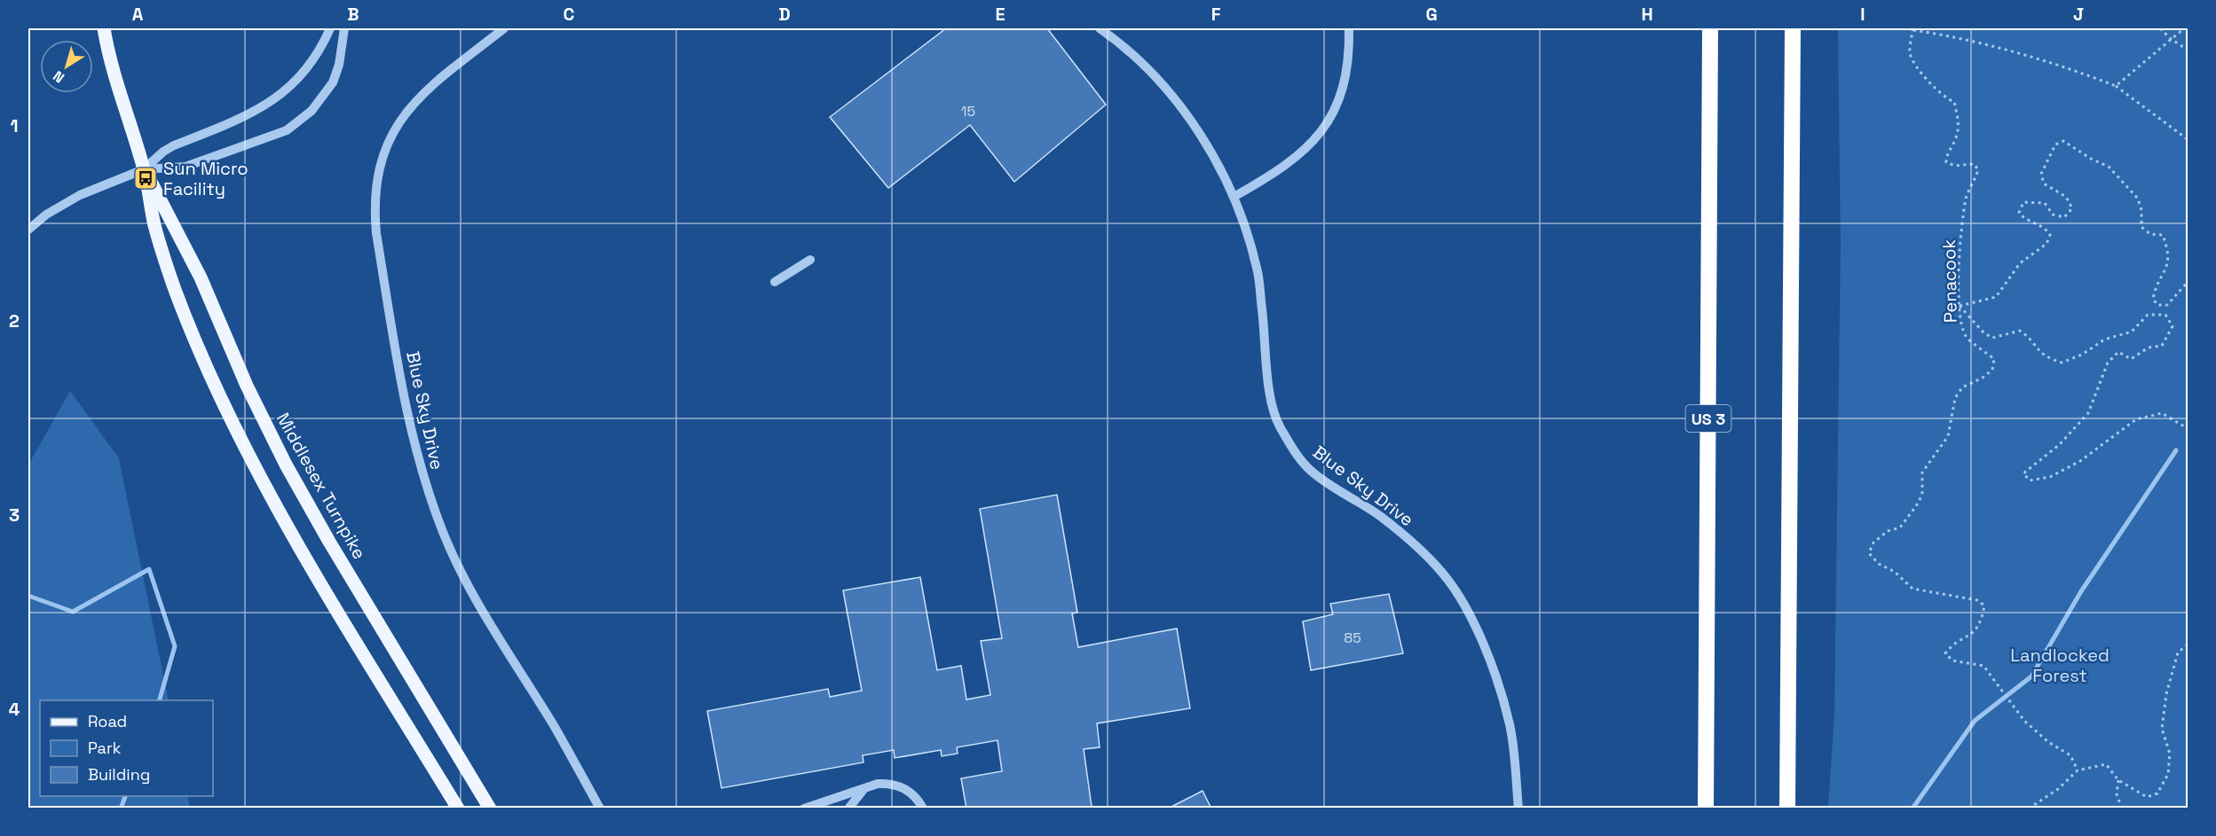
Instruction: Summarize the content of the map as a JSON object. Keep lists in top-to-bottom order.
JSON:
{
  "streets": {
    "highway": ["US 3"],
    "main road": ["Middlesex Turnpike"],
    "street": ["Blue Sky Drive"],
    "path": ["Penacook"]
  },
  "parks": ["Landlocked Forest"],
  "places": {
    "bus stop": ["Sun Micro Facility"]
  },
  "house_numbers": ["15", "85"],
  "legend": ["Road", "Park", "Building"],
  "north": "bottom left",
  "grid": {
    "columns": [
      "A",
      "B",
      "C",
      "D",
      "E",
      "F",
      "G",
      "H",
      "I",
      "J"
    ],
    "rows": [
      "1",
      "2",
      "3",
      "4"
    ]
  }
}
